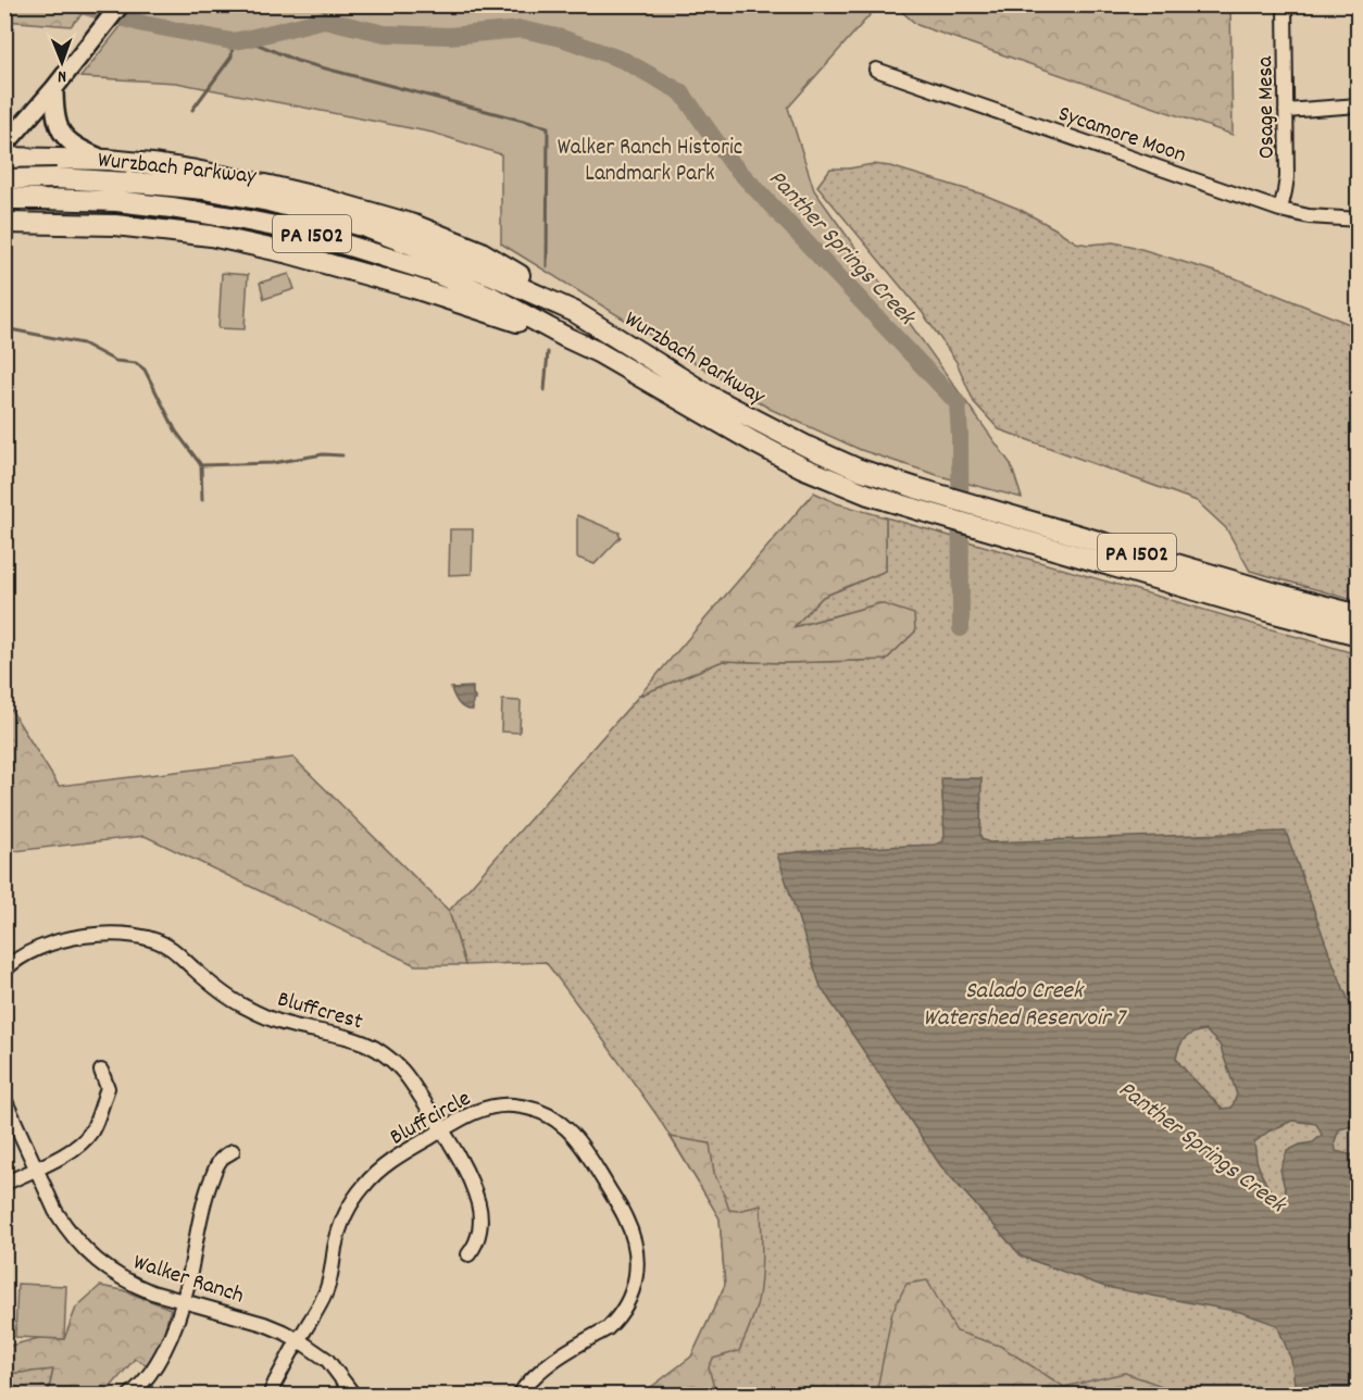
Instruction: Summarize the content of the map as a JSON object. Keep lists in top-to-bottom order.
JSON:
{
  "streets": {
    "highway": ["Wurzbach Parkway", "PA 1502"],
    "street": [
      "Osage Mesa",
      "Sycamore Moon",
      "Bluffcrest",
      "Bluffcircle",
      "Walker Ranch"
    ]
  },
  "crossings": [
    ["Osage Mesa", "Sycamore Moon"],
    ["Bluffcrest", "Bluffcircle"],
    ["Bluffcircle", "Walker Ranch"]
  ],
  "water": ["Panther Springs Creek", "Salado Creek Watershed Reservoir 7"],
  "parks": ["Walker Ranch Historic Landmark Park"],
  "north": "bottom"
}
